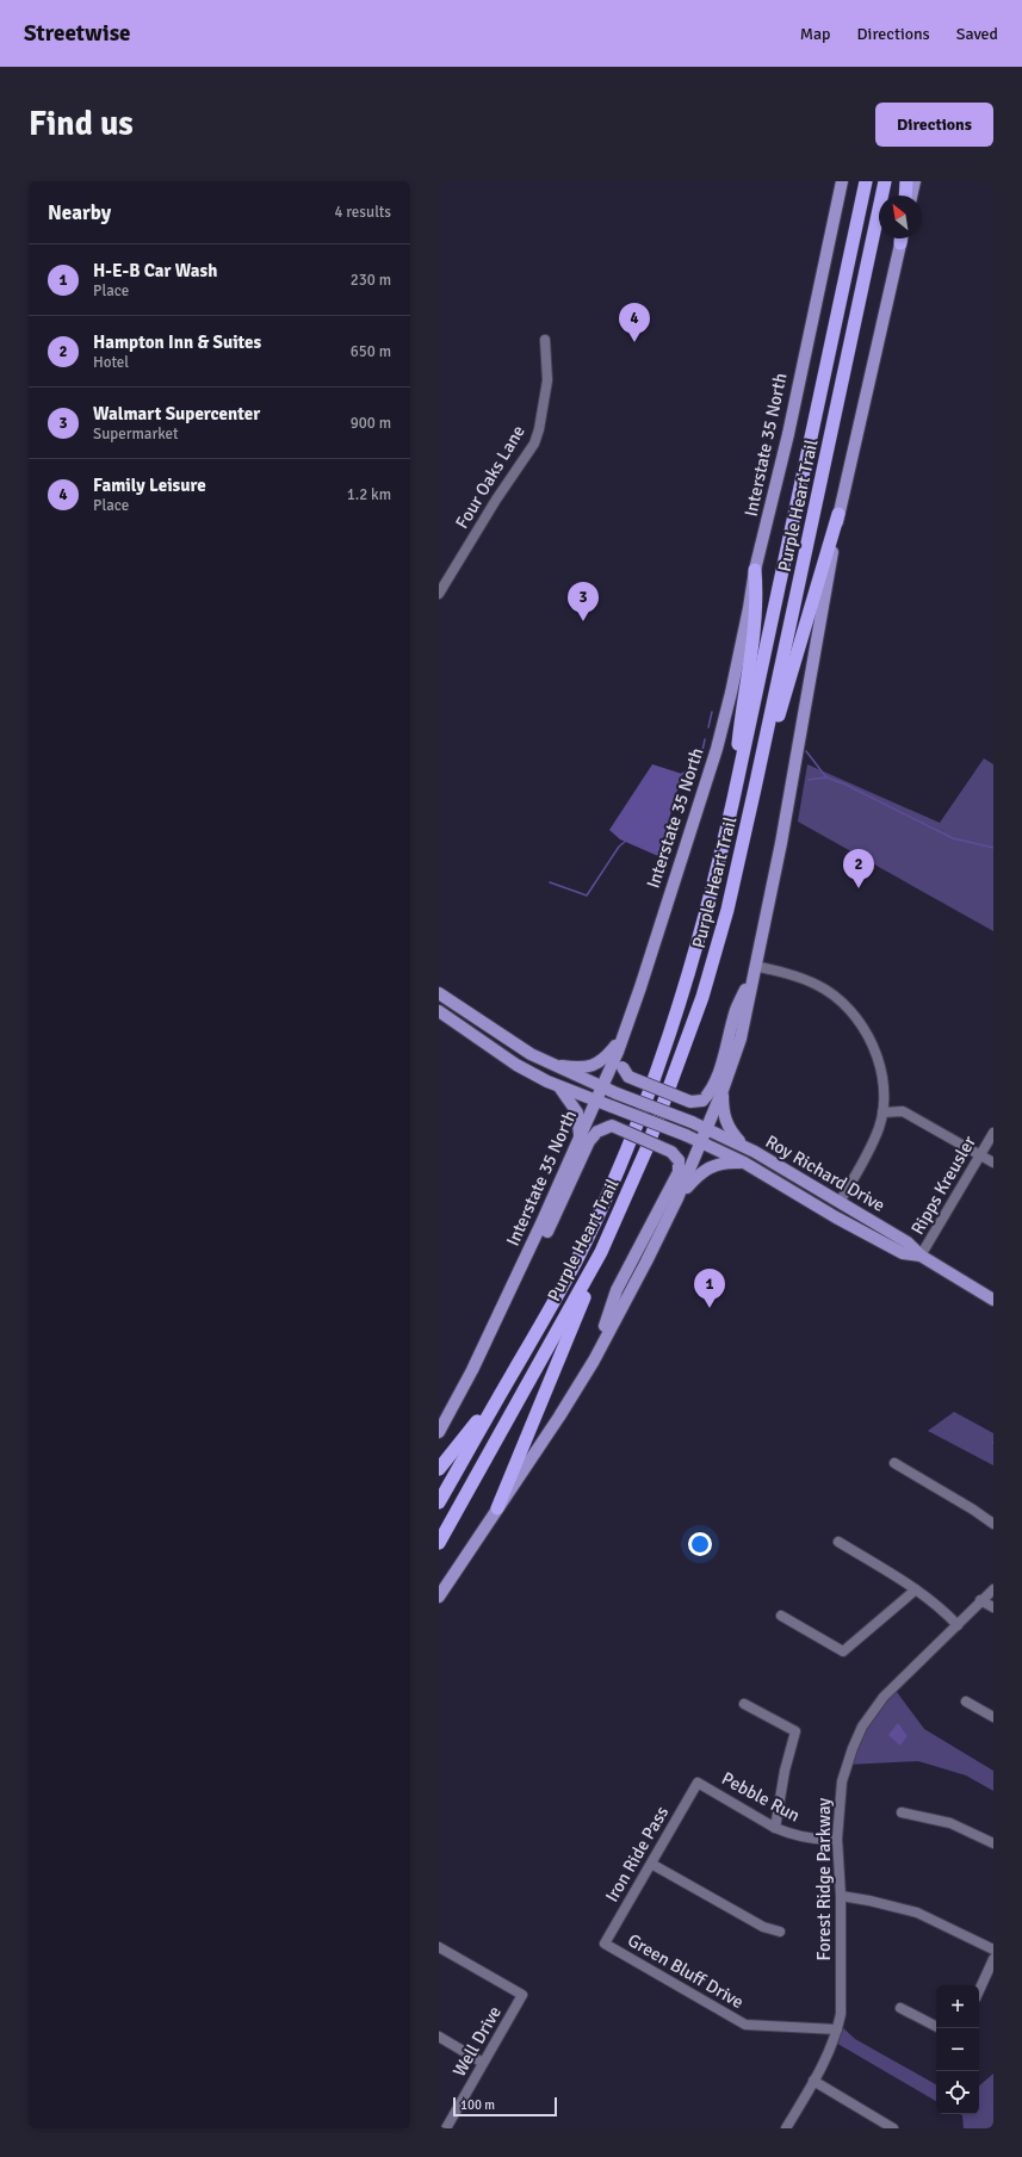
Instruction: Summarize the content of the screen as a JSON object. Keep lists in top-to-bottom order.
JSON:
{
  "streets": {
    "highway": ["Purple Heart Trail"],
    "main road": ["Interstate 35 North", "Roy Richard Drive"],
    "street": [
      "Four Oaks Lane",
      "Ripps Kreusler",
      "Pebble Run",
      "Iron Ride Pass",
      "Forest Ridge Parkway",
      "Green Bluff Drive",
      "Well Drive"
    ]
  },
  "crossings": [
    ["Interstate 35 North", "Roy Richard Drive"],
    ["Roy Richard Drive", "Ripps Kreusler"],
    ["Pebble Run", "Iron Ride Pass"],
    ["Pebble Run", "Forest Ridge Parkway"],
    ["Iron Ride Pass", "Green Bluff Drive"],
    ["Forest Ridge Parkway", "Green Bluff Drive"]
  ],
  "scale_bar": "100 m",
  "north": "top left",
  "page": {
    "header": "Streetwise",
    "nav": ["Map", "Directions", "Saved"],
    "buttons": "Directions",
    "title": "Find us",
    "heading": ["Nearby", "4 results"],
    "list": [
      {
        "mark": "1",
        "name": "H-E-B Car Wash",
        "note": "Place",
        "value": "230 m"
      },
      {
        "mark": "2",
        "name": "Hampton Inn & Suites",
        "note": "Hotel",
        "value": "650 m"
      },
      {
        "mark": "3",
        "name": "Walmart Supercenter",
        "note": "Supermarket",
        "value": "900 m"
      },
      {
        "mark": "4",
        "name": "Family Leisure",
        "note": "Place",
        "value": "1.2 km"
      }
    ],
    "pins": [
      "4",
      "3",
      "2",
      "1"
    ],
    "map_buttons": ["+", "−"],
    "scale": "100 m"
  }
}
